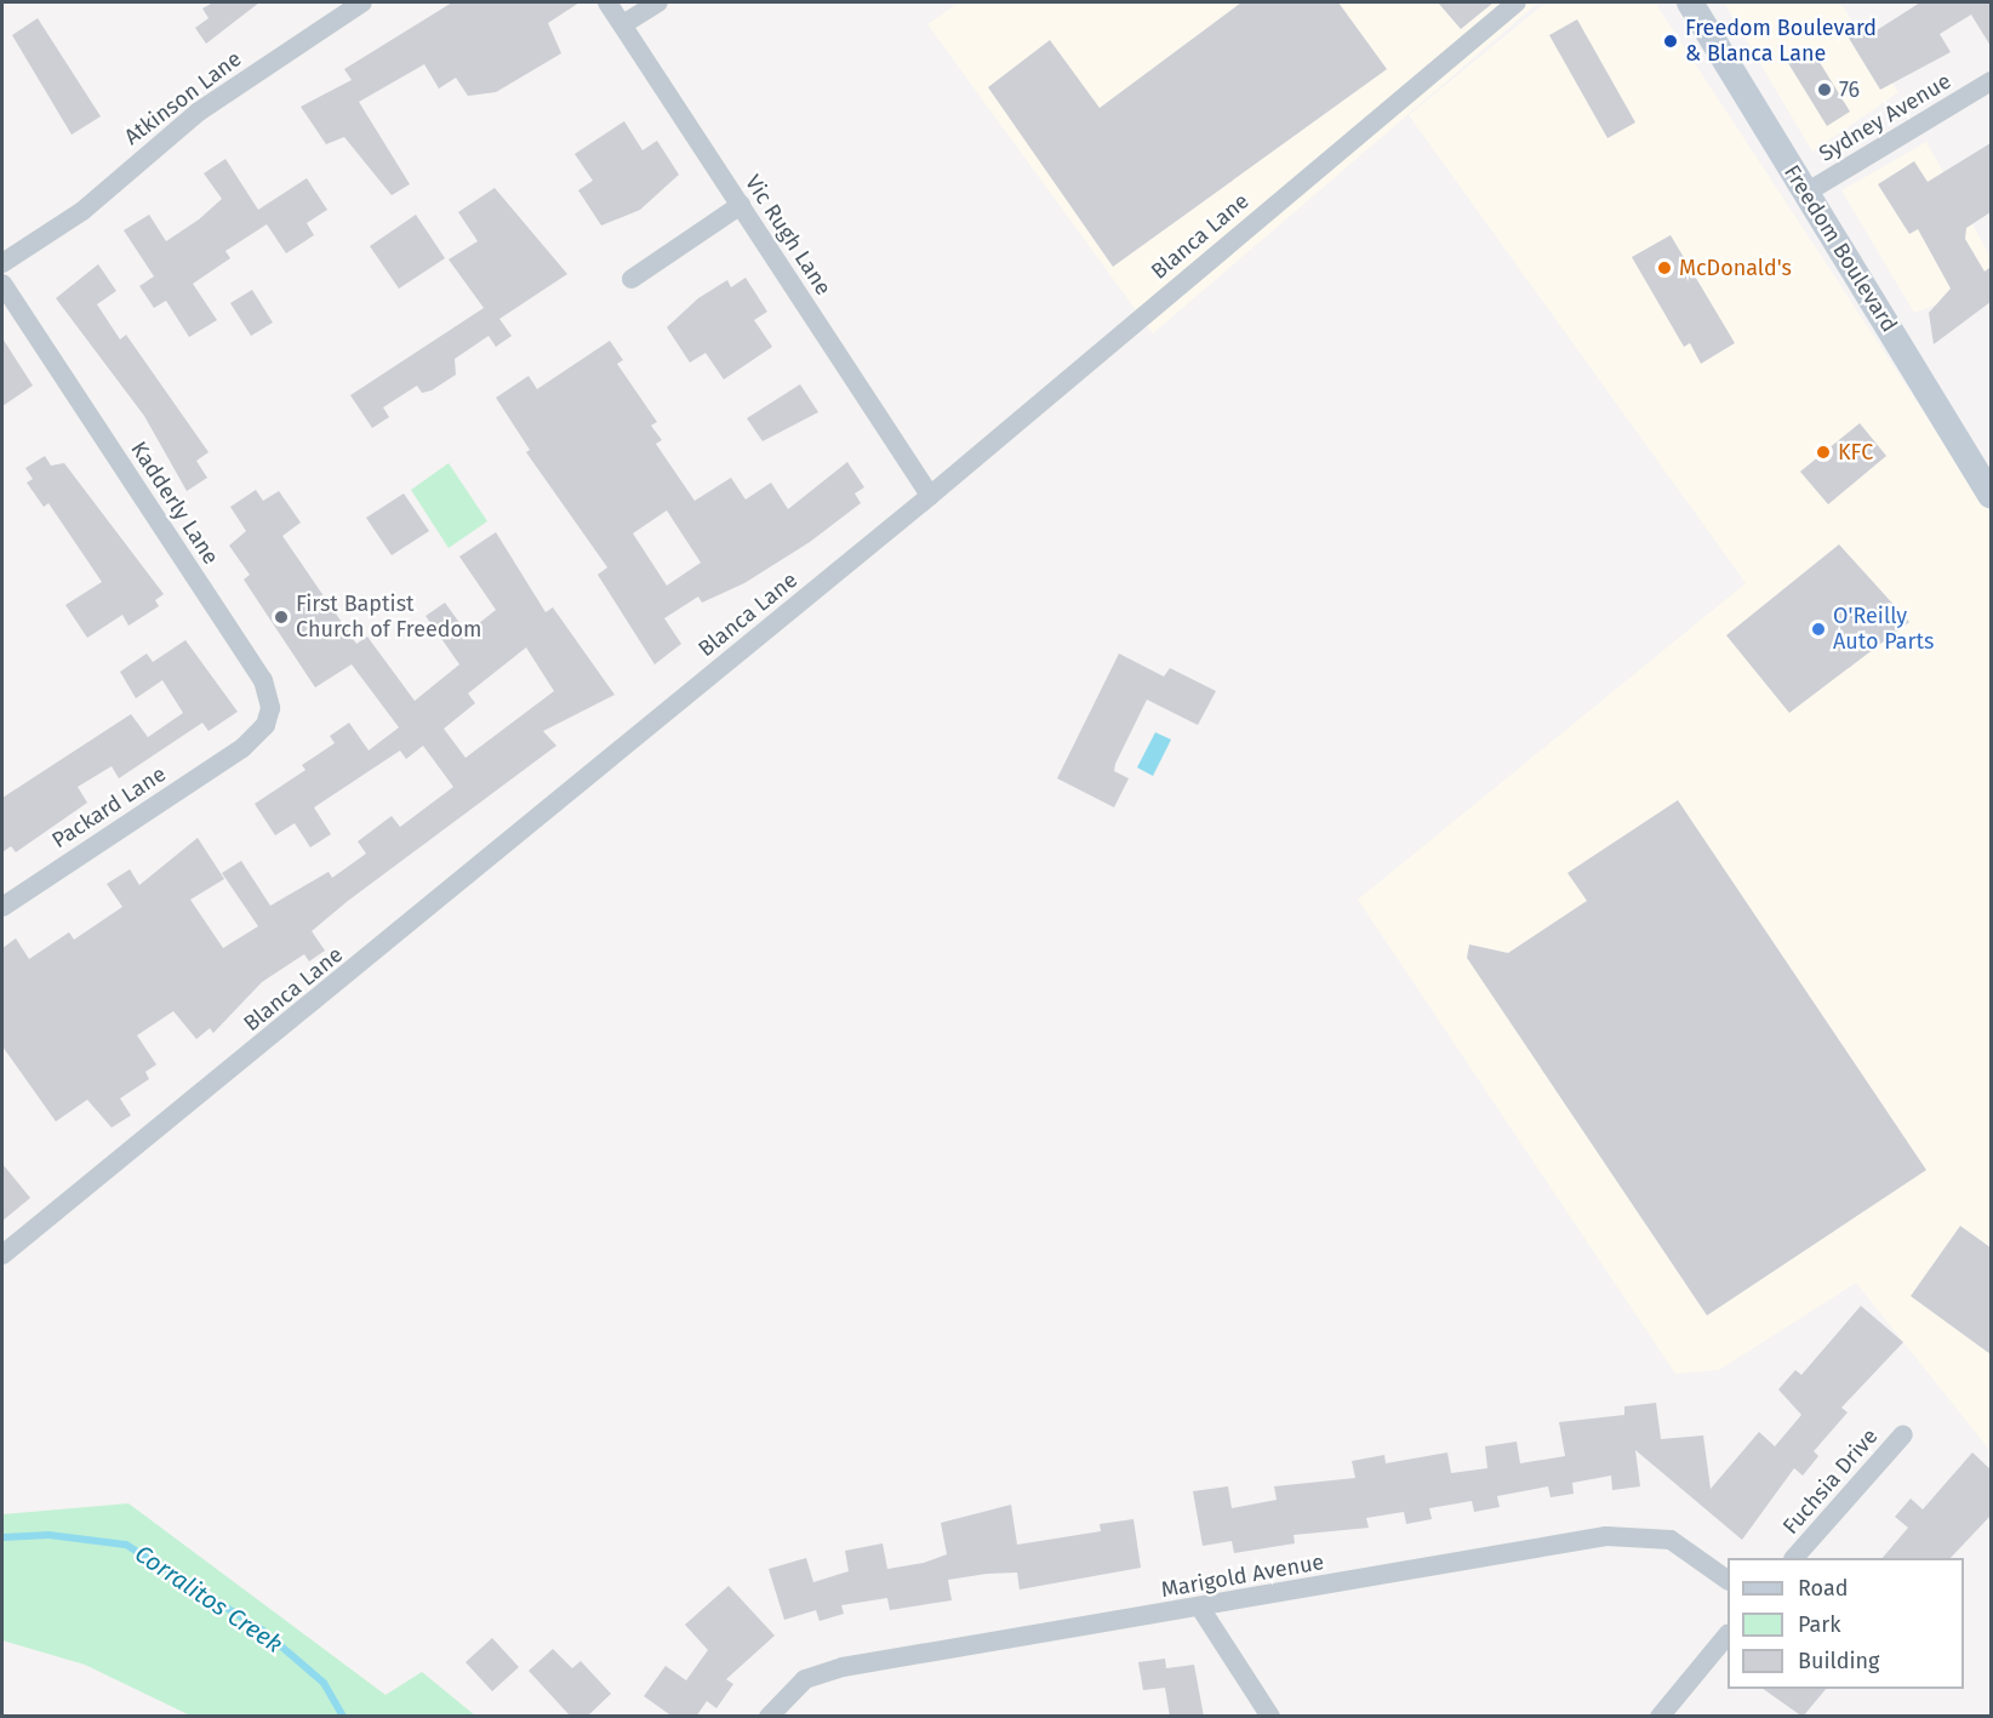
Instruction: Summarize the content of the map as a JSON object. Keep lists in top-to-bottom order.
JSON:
{
  "streets": {
    "main road": ["Freedom Boulevard"],
    "street": [
      "Atkinson Lane",
      "Sydney Avenue",
      "Vic Rugh Lane",
      "Blanca Lane",
      "Kadderly Lane",
      "Packard Lane",
      "Fuchsia Drive",
      "Marigold Avenue"
    ]
  },
  "crossings": [
    ["Sydney Avenue", "Freedom Boulevard"],
    ["Vic Rugh Lane", "Blanca Lane"],
    ["Kadderly Lane", "Packard Lane"]
  ],
  "water": ["Corralitos Creek"],
  "places": [
    "Freedom Boulevard & Blanca Lane",
    "76",
    "McDonald's",
    "KFC",
    "First Baptist Church of Freedom",
    "O'Reilly Auto Parts"
  ],
  "legend": ["Road", "Park", "Building"]
}
